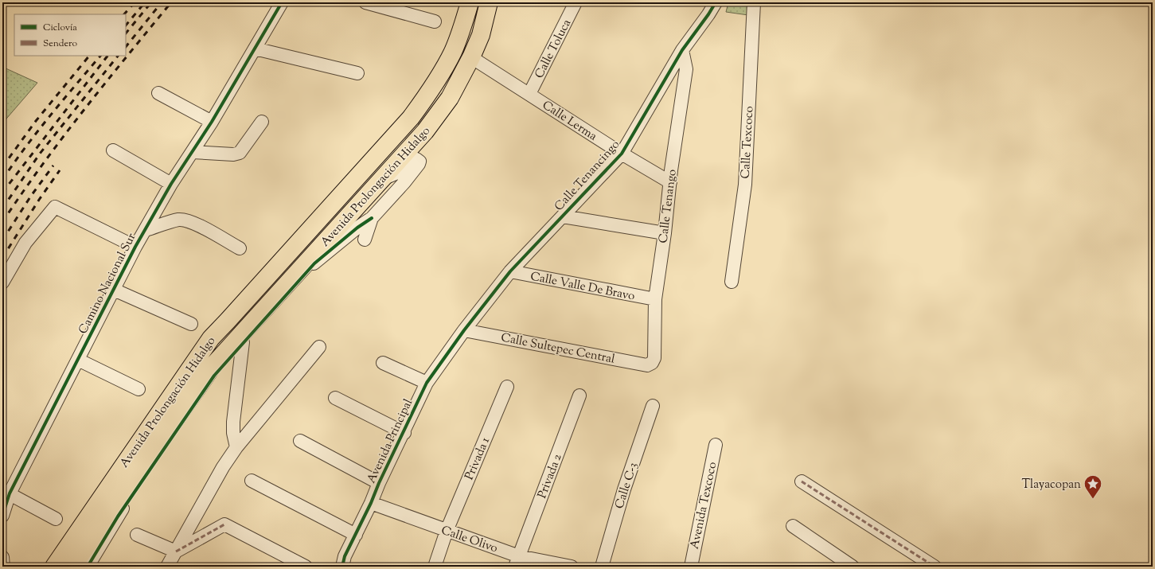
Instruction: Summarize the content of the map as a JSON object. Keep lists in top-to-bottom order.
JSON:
{
  "streets": {
    "highway": ["Avenida Prolongación Hidalgo"],
    "street": [
      "Calle Toluca",
      "Calle Lerma",
      "Calle Texcoco",
      "Calle Tenancingo",
      "Calle Tenango",
      "Camino Nacional Sur",
      "Calle Valle De Bravo",
      "Calle Sultepec Central",
      "Avenida Principal",
      "Privada 1",
      "Privada 2",
      "Calle C-3",
      "Avenida Texcoco",
      "Calle Olivo"
    ]
  },
  "crossings": [
    ["Calle Toluca", "Calle Lerma"],
    ["Calle Lerma", "Calle Tenancingo"],
    ["Calle Lerma", "Avenida Prolongación Hidalgo"],
    ["Calle Lerma", "Calle Tenango"],
    ["Calle Tenancingo", "Calle Tenango"],
    ["Calle Tenancingo", "Calle Valle De Bravo"],
    ["Calle Tenancingo", "Calle Sultepec Central"],
    ["Calle Tenancingo", "Avenida Principal"],
    ["Calle Tenango", "Calle Valle De Bravo"],
    ["Calle Tenango", "Calle Sultepec Central"],
    ["Calle Sultepec Central", "Avenida Principal"],
    ["Avenida Principal", "Calle Olivo"],
    ["Privada 1", "Calle Olivo"],
    ["Privada 2", "Calle Olivo"]
  ],
  "places": {
    "place": ["Tlayacopan"]
  },
  "legend": ["Ciclovía", "Sendero"]
}
